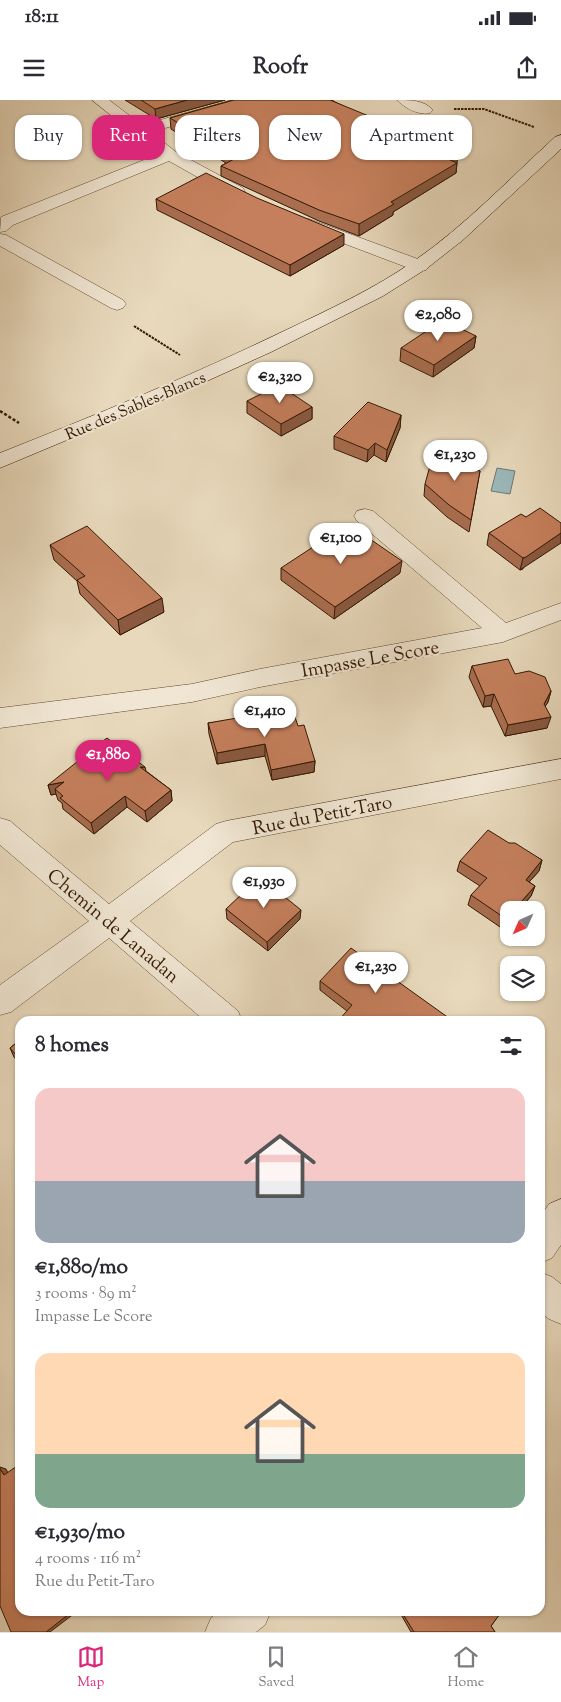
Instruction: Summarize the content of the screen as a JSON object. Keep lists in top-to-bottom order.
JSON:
{
  "streets": {
    "street": [
      "Rue des Sables-Blancs",
      "Impasse Le Score",
      "Rue du Petit-Taro",
      "Chemin de Lanadan"
    ]
  },
  "crossings": [
    ["Rue du Petit-Taro", "Chemin de Lanadan"]
  ],
  "north": "bottom left",
  "page": {
    "status": "18:11",
    "header": "Roofr",
    "chip": [
      "Buy",
      "Rent",
      "Filters",
      "New",
      "Apartment"
    ],
    "price": [
      "€2,080",
      "€2,320",
      "€1,230",
      "€1,100",
      "€1,410",
      "€1,880",
      "€1,930",
      "€1,230"
    ],
    "heading": "8 homes",
    "list": [
      {
        "name": "€1,880/mo",
        "note": "3 rooms · 89 m² · Impasse Le Score"
      },
      {
        "name": "€1,930/mo",
        "note": "4 rooms · 116 m² · Rue du Petit-Taro"
      }
    ],
    "tabs": ["Map", "Saved", "Home"]
  }
}
